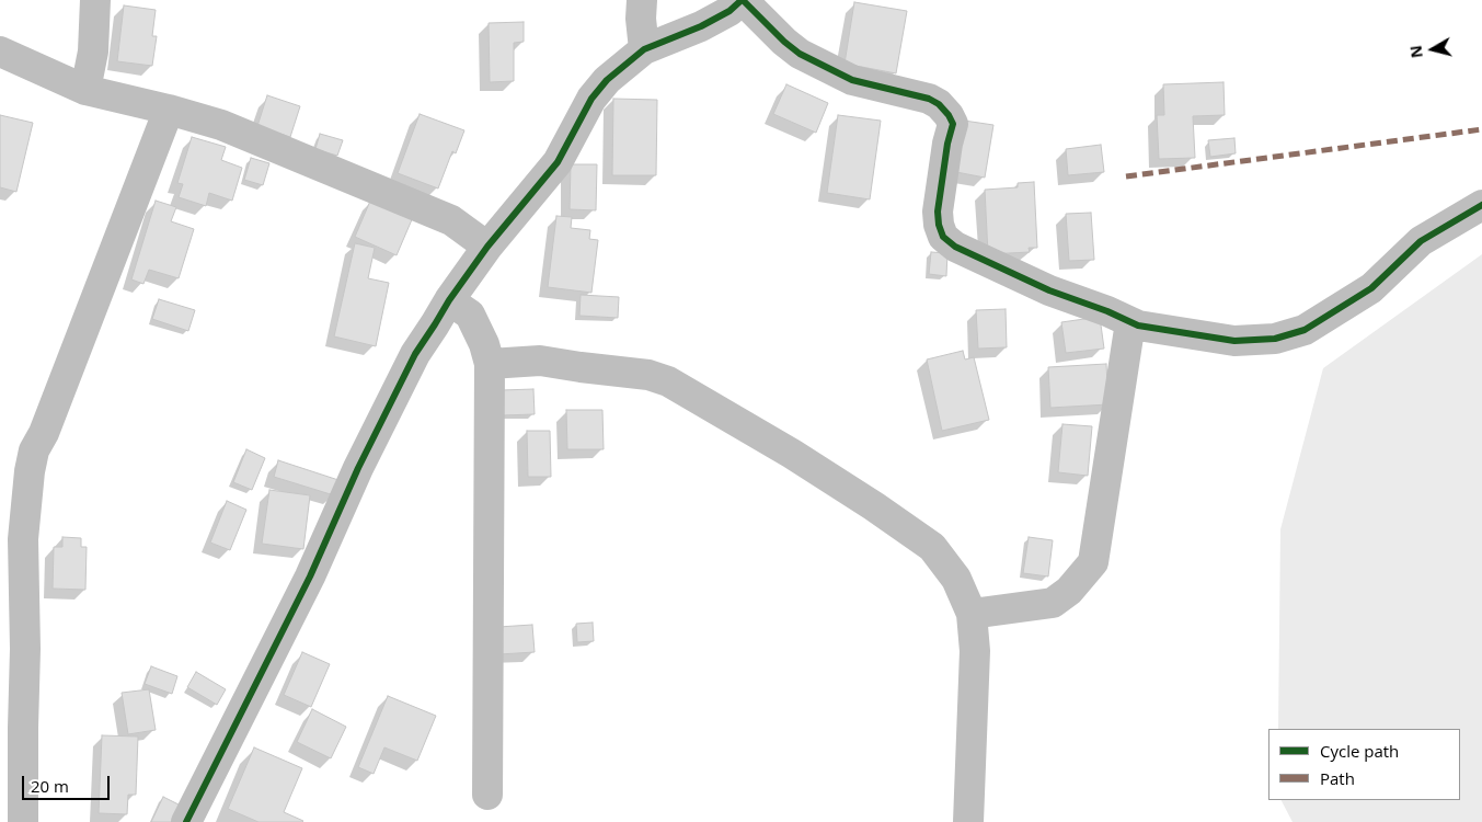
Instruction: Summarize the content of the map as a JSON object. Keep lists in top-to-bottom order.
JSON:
{
  "legend": ["Cycle path", "Path"],
  "scale_bar": "20 m",
  "north": "left"
}
